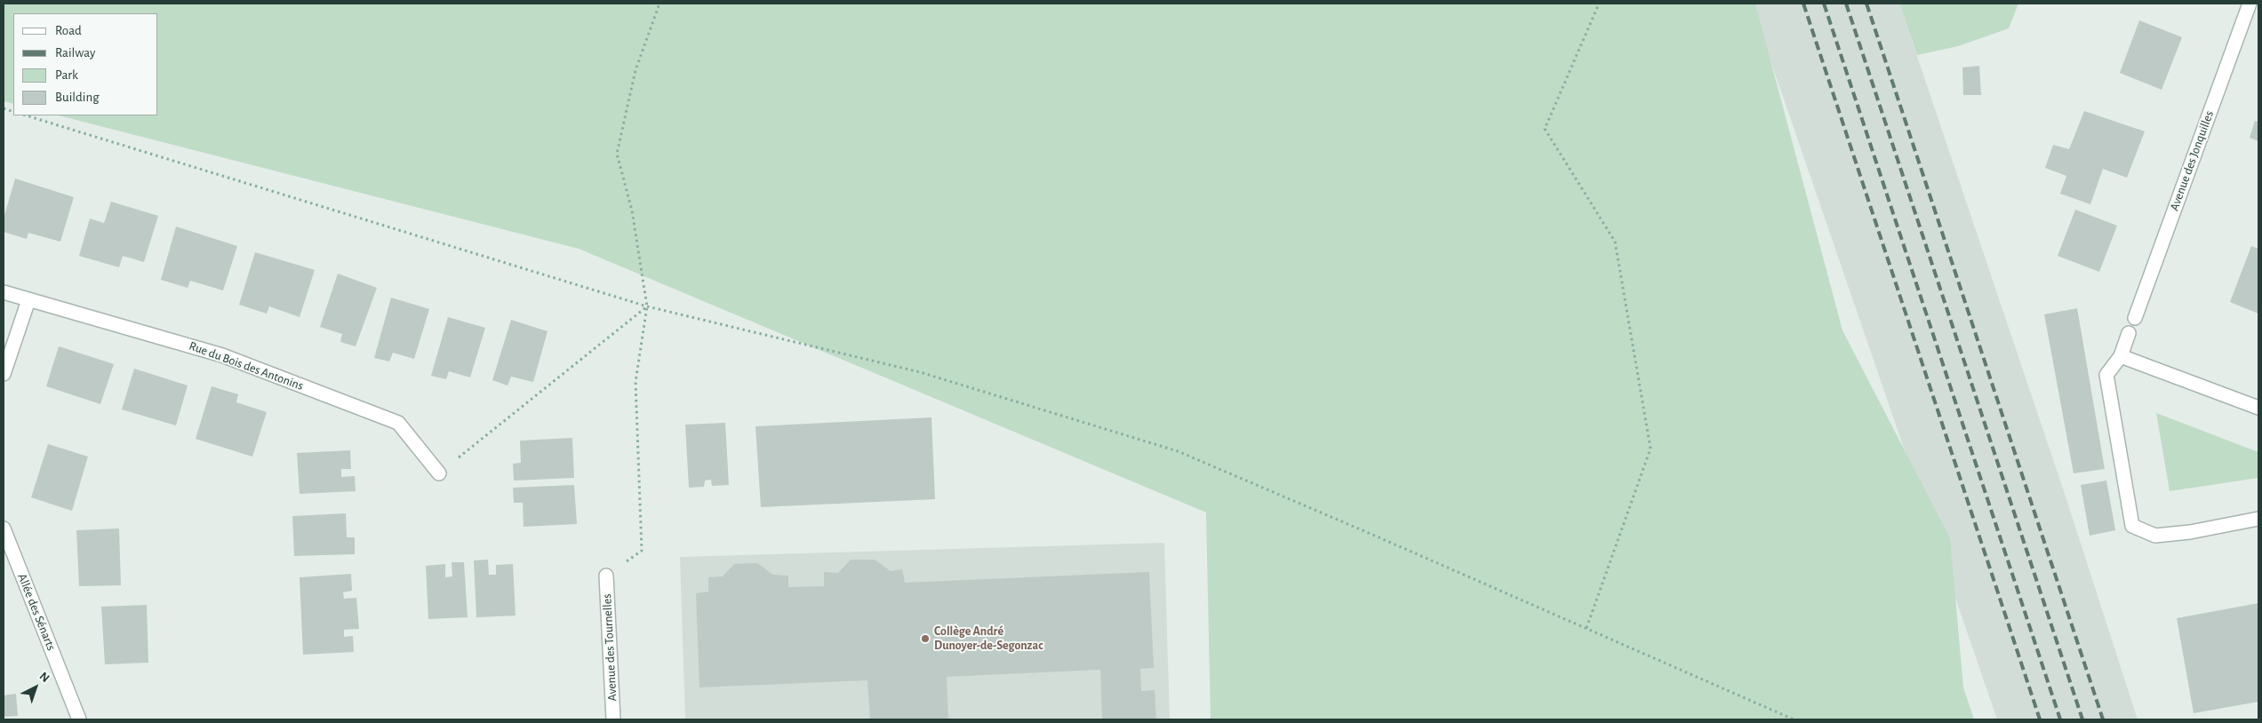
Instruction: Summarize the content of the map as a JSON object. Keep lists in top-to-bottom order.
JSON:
{
  "streets": {
    "street": [
      "Avenue des Jonquilles",
      "Rue du Bois des Antonins",
      "Allée des Sénarts",
      "Avenue des Tournelles"
    ]
  },
  "places": ["Collège André Dunoyer-de-Segonzac"],
  "legend": [
    "Road",
    "Railway",
    "Park",
    "Building"
  ],
  "north": "top right"
}
